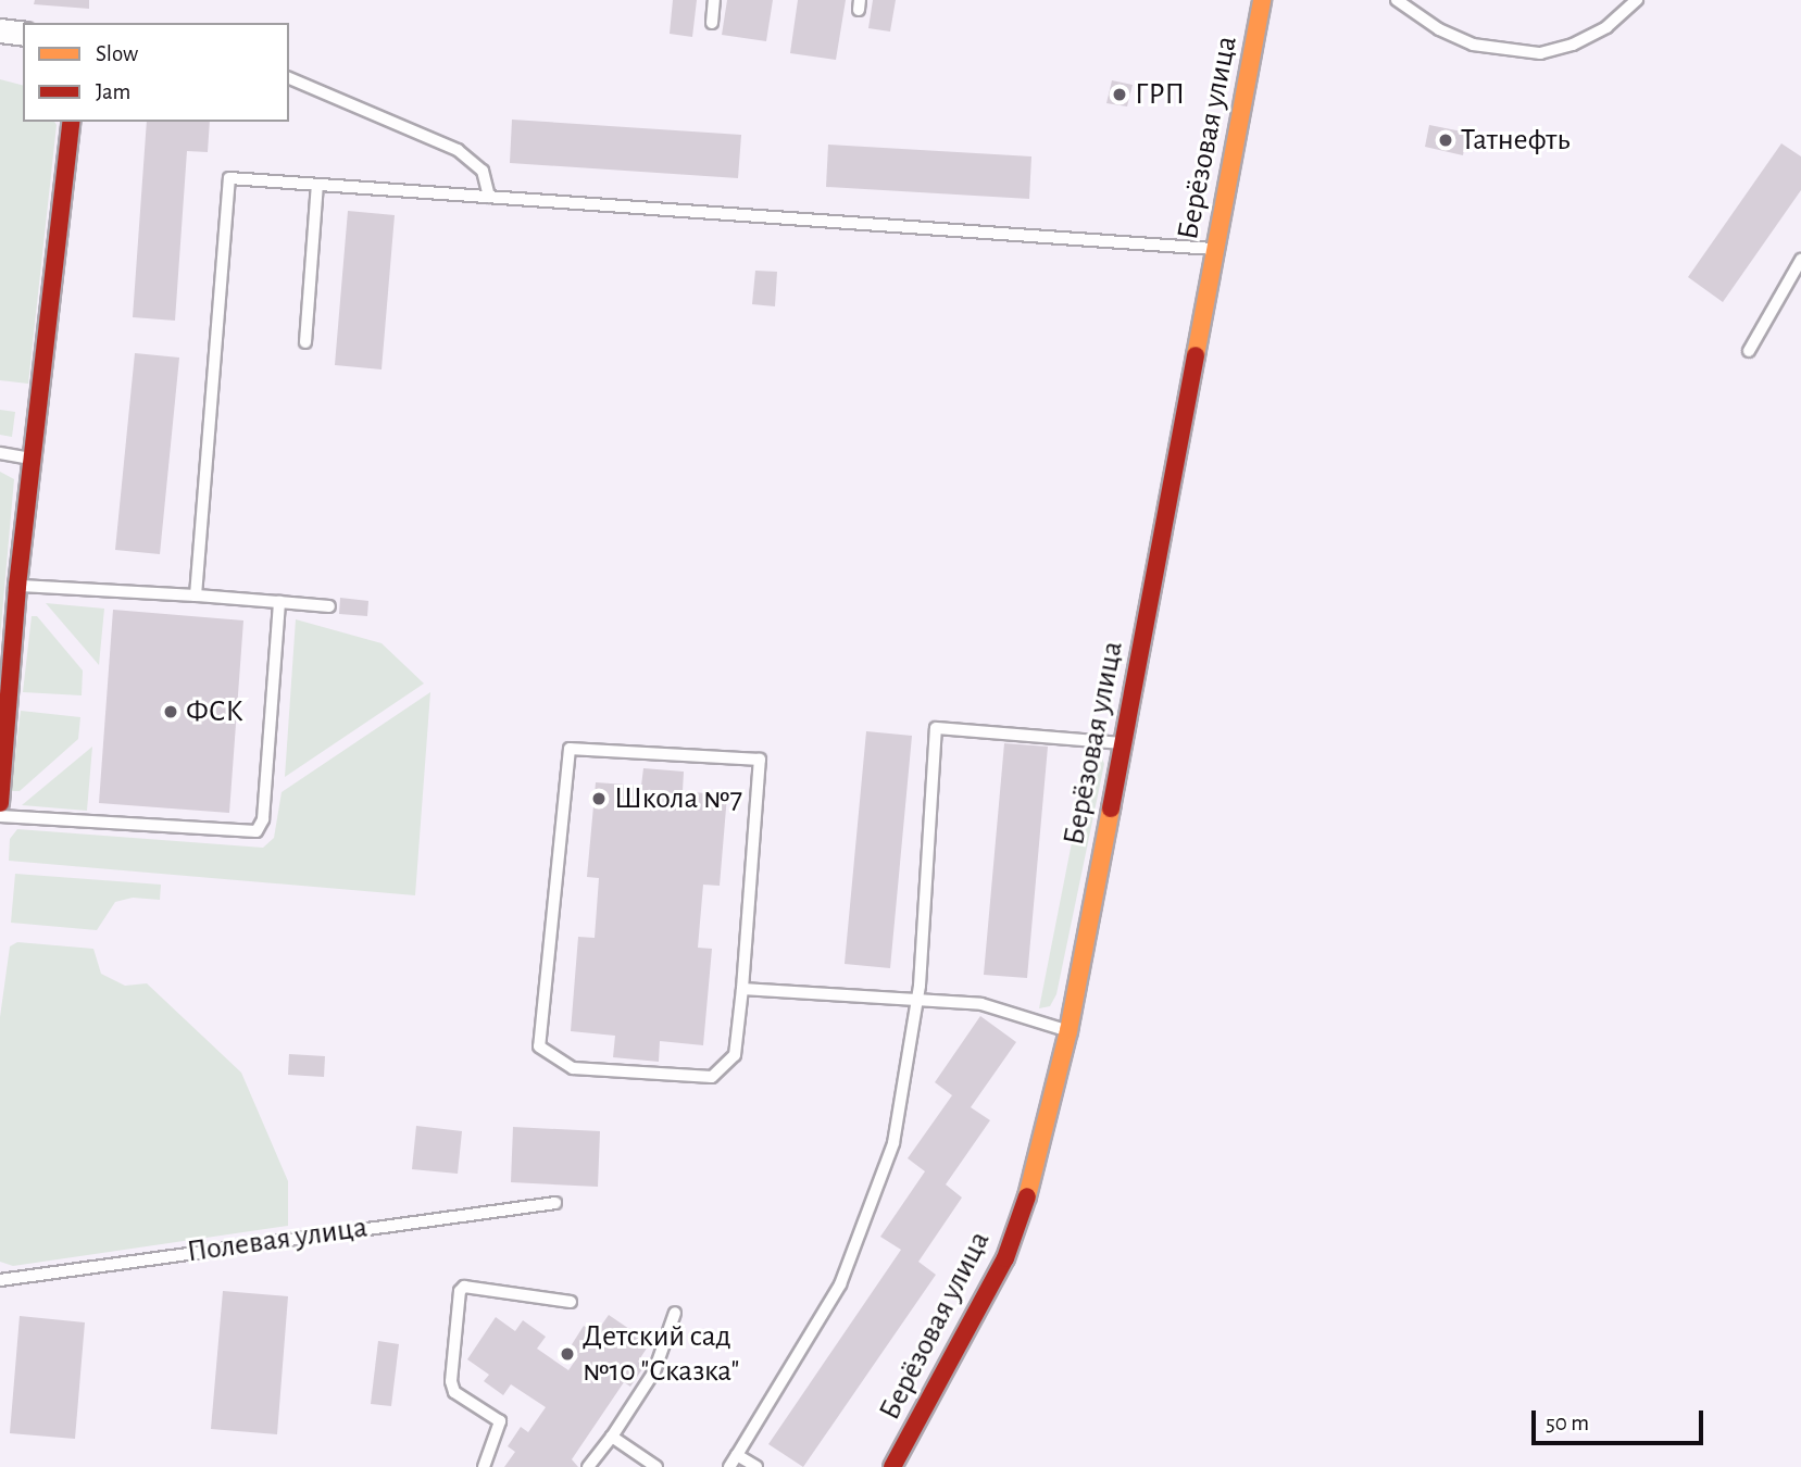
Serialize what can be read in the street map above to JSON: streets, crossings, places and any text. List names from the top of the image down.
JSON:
{
  "streets": {
    "street": ["Берёзовая улица"],
    "lane": ["Полевая улица"]
  },
  "places": [
    "ГРП",
    "Татнефть",
    "ФСК",
    "Школа №7",
    "Детский сад №10 \"Сказка\""
  ],
  "legend": ["Slow", "Jam"],
  "scale_bar": "50 m"
}
